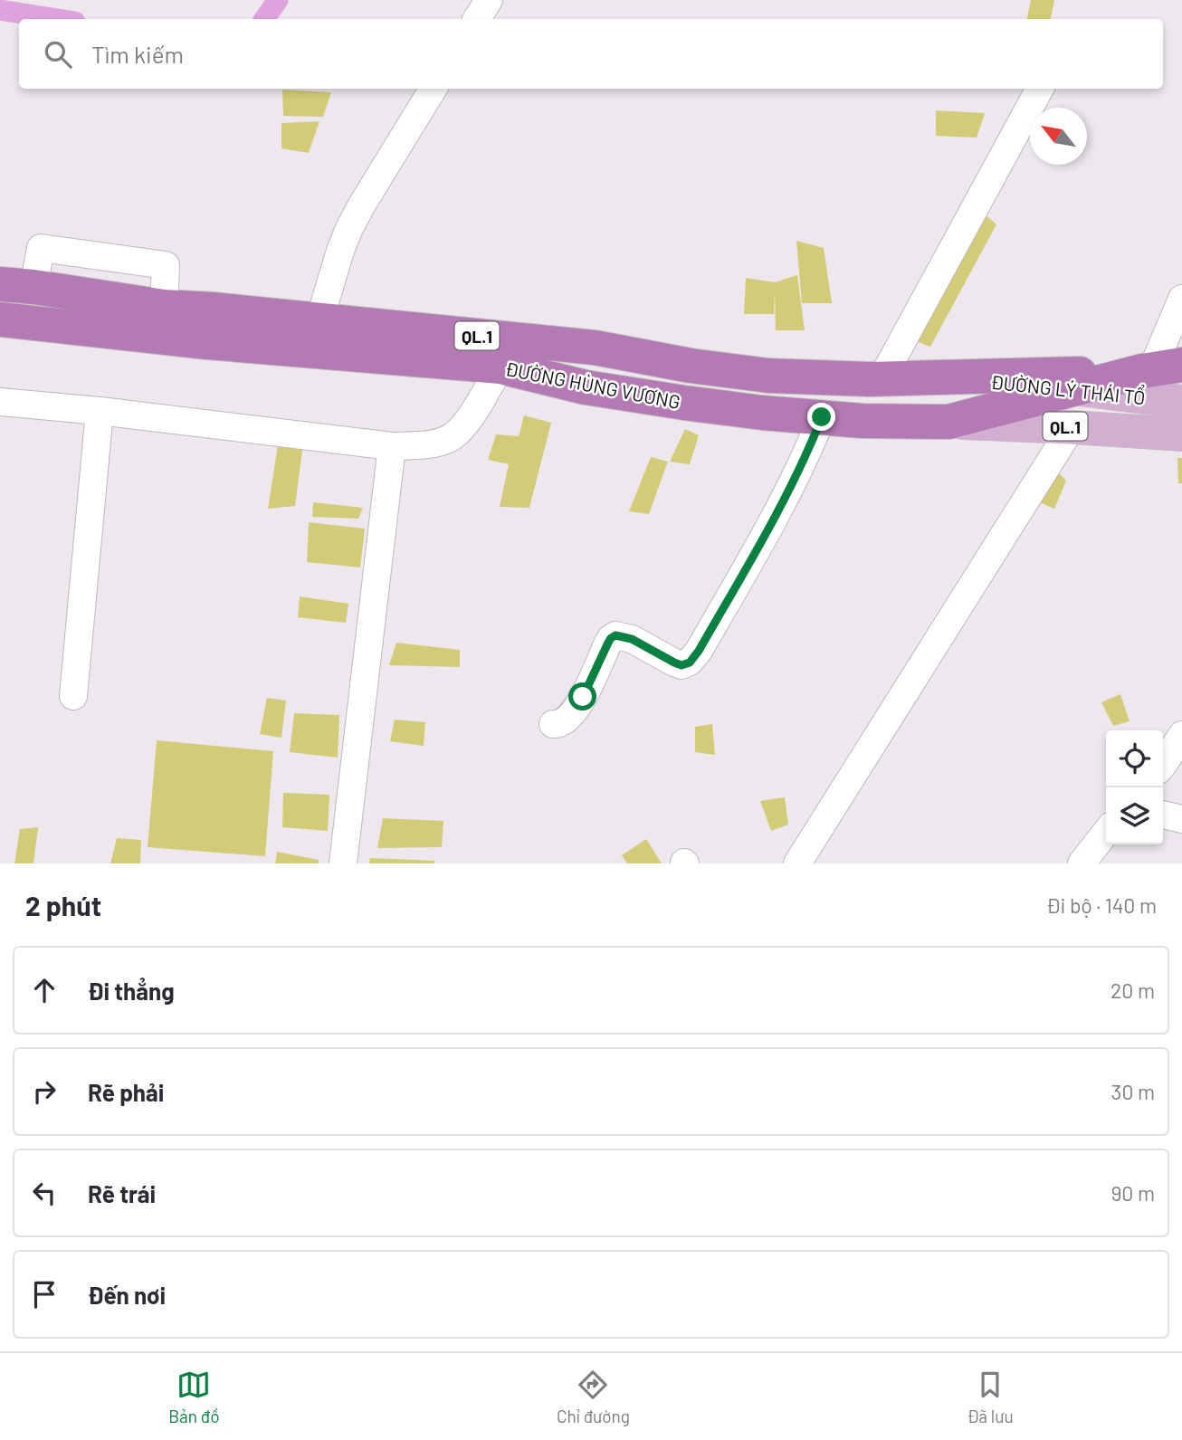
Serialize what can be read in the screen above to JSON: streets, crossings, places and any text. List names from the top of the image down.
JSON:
{
  "streets": {
    "highway": ["QL.1", "ĐƯỜNG HÙNG VƯƠNG"],
    "main road": ["ĐƯỜNG LÝ THÁI TỔ"]
  },
  "crossings": [
    ["ĐƯỜNG HÙNG VƯƠNG", "ĐƯỜNG LÝ THÁI TỔ"]
  ],
  "north": "top left",
  "page": {
    "search": "Tìm kiếm",
    "heading": ["2 phút", "Đi bộ · 140 m"],
    "list": [
      ["Đi thẳng", "20 m"],
      ["Rẽ phải", "30 m"],
      ["Rẽ trái", "90 m"],
      "Đến nơi"
    ],
    "nav": ["Bản đồ", "Chỉ đường", "Đã lưu"]
  }
}
